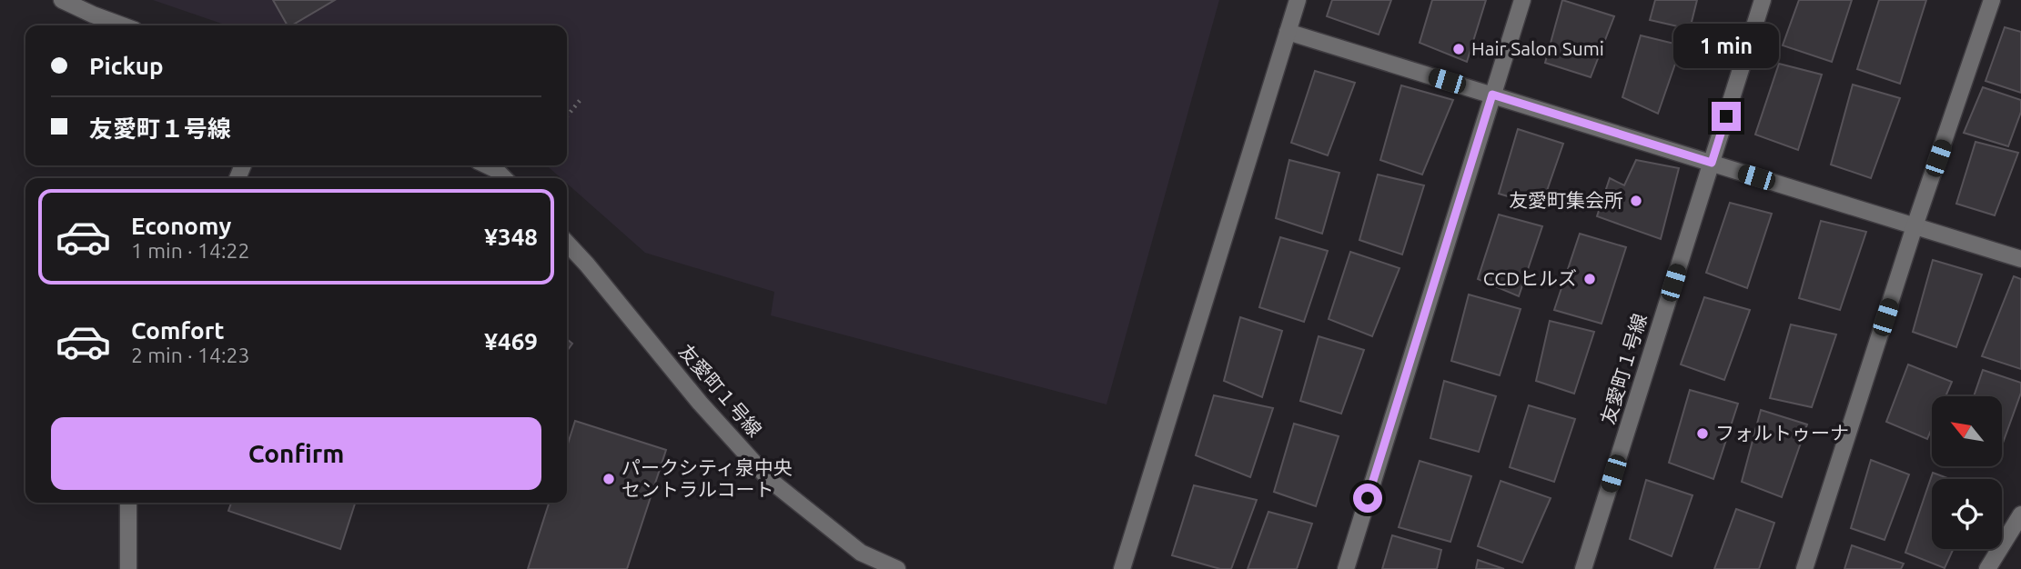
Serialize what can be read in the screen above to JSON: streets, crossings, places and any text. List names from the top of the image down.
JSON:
{
  "streets": {
    "street": ["友愛町１号線"]
  },
  "places": [
    "Hair Salon Sumi",
    "友愛町集会所",
    "CCDヒルズ",
    "フォルトゥーナ",
    "パークシティ泉中央 セントラルコート"
  ],
  "north": "top left",
  "page": {
    "bubble": "1 min",
    "banner": ["Pickup", "友愛町１号線"],
    "list": [
      {
        "name": "Economy",
        "note": "1 min · 14:22",
        "value": "¥348"
      },
      {
        "name": "Comfort",
        "note": "2 min · 14:23",
        "value": "¥469"
      }
    ],
    "buttons": "Confirm"
  }
}
